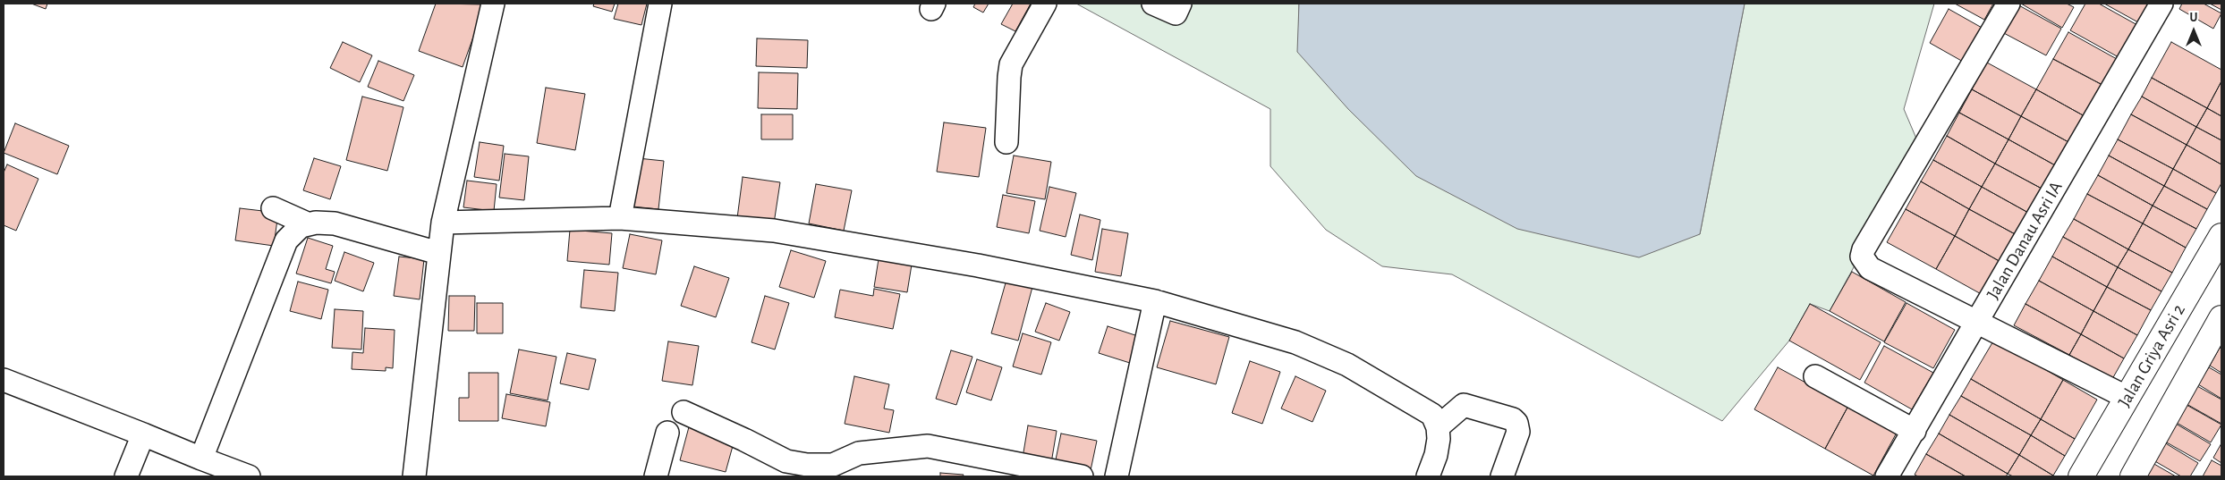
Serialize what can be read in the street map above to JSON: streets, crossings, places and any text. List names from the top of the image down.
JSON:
{
  "streets": {
    "street": ["Jalan Danau Asri IA", "Jalan Griya Asri 2"]
  },
  "north": "top"
}
